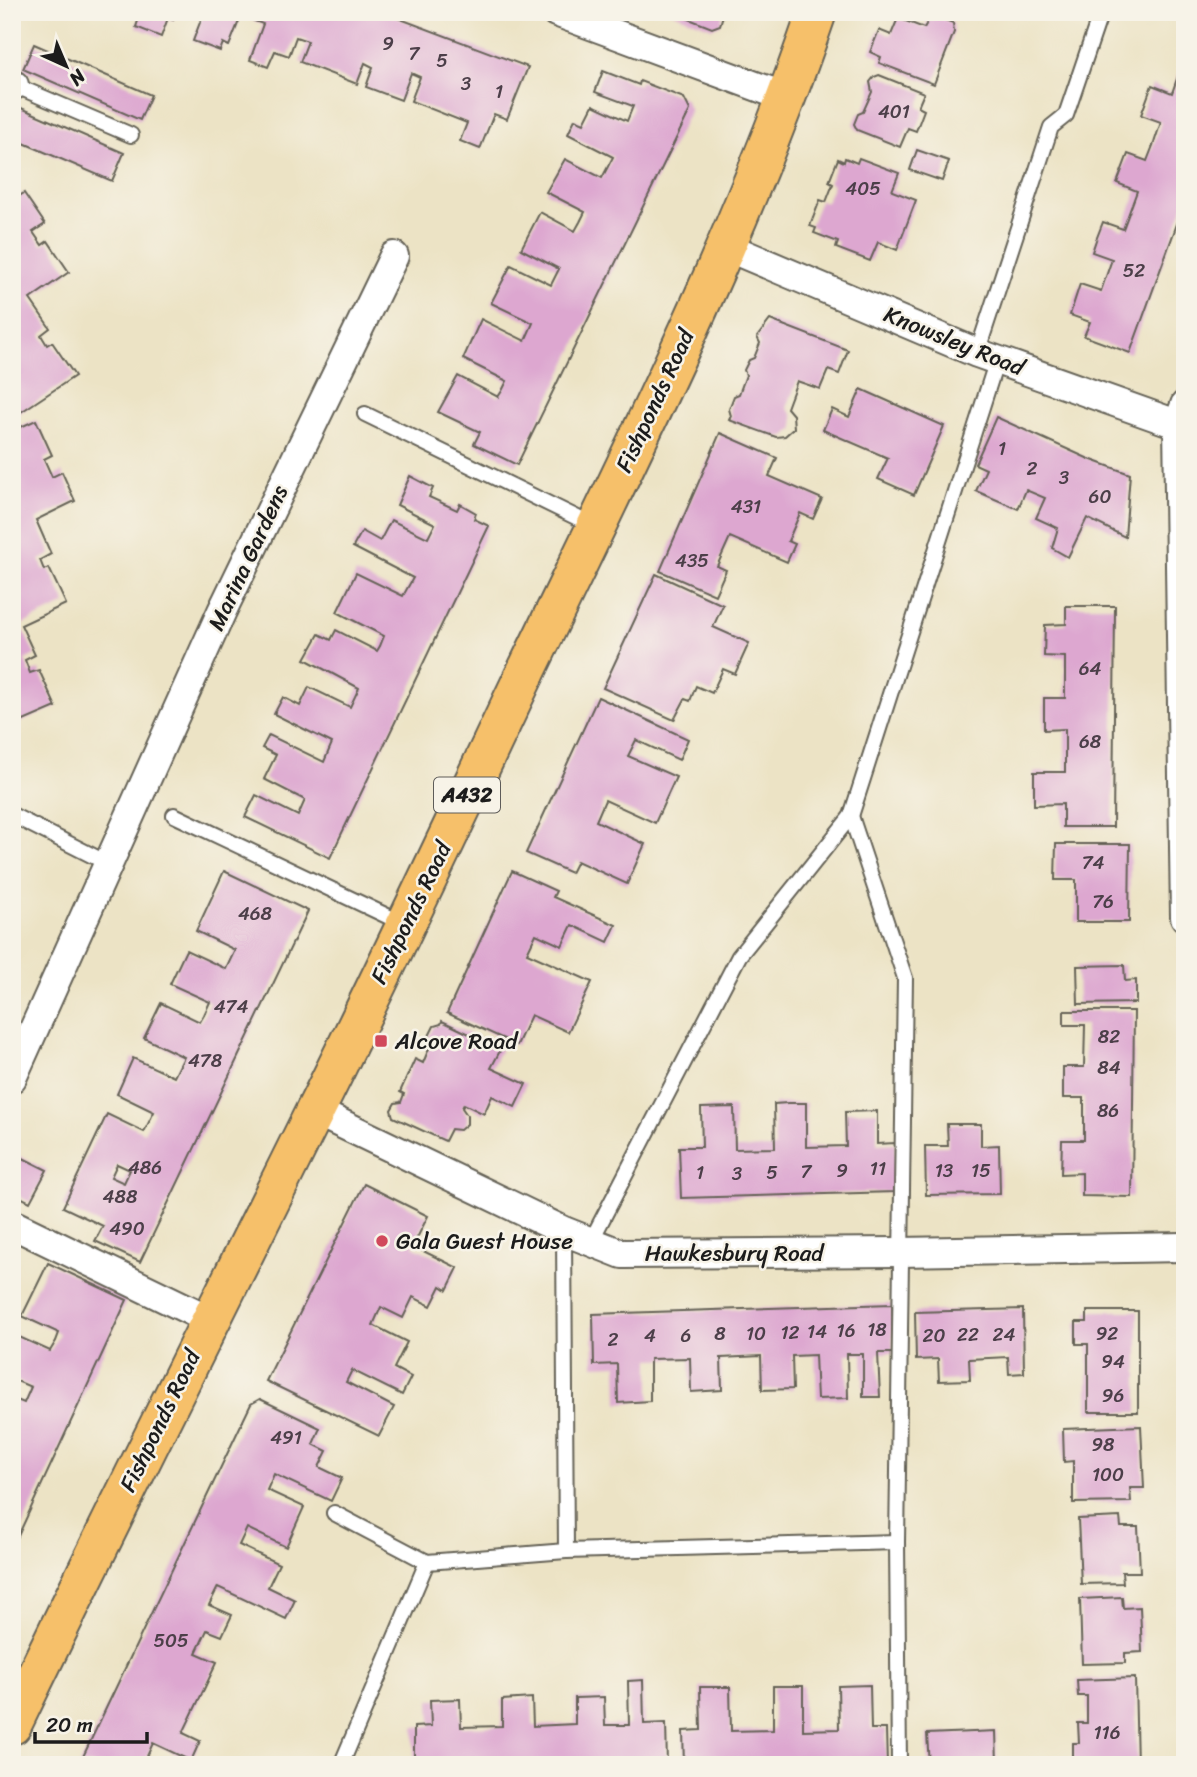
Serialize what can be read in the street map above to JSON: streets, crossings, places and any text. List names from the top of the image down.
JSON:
{
  "streets": {
    "main road": ["Fishponds Road", "A432"],
    "street": ["Knowsley Road", "Marina Gardens", "Hawkesbury Road"]
  },
  "crossings": [
    ["Knowsley Road", "Fishponds Road"],
    ["Fishponds Road", "Hawkesbury Road"]
  ],
  "places": {
    "transit": ["Alcove Road"],
    "other": ["Gala Guest House"]
  },
  "house_numbers": [
    "9",
    "7",
    "5",
    "3",
    "1",
    "401",
    "405",
    "52",
    "1",
    "2",
    "3",
    "60",
    "431",
    "435",
    "64",
    "68",
    "74",
    "76",
    "468",
    "474",
    "82",
    "478",
    "84",
    "86",
    "486",
    "11",
    "9",
    "13",
    "15",
    "7",
    "1",
    "5",
    "3",
    "488",
    "490",
    "18",
    "16",
    "14",
    "12",
    "8",
    "10",
    "92",
    "22",
    "24",
    "4",
    "6",
    "20",
    "2",
    "94",
    "96",
    "491",
    "98",
    "100",
    "505",
    "116"
  ],
  "scale_bar": "20 m",
  "north": "bottom right"
}
